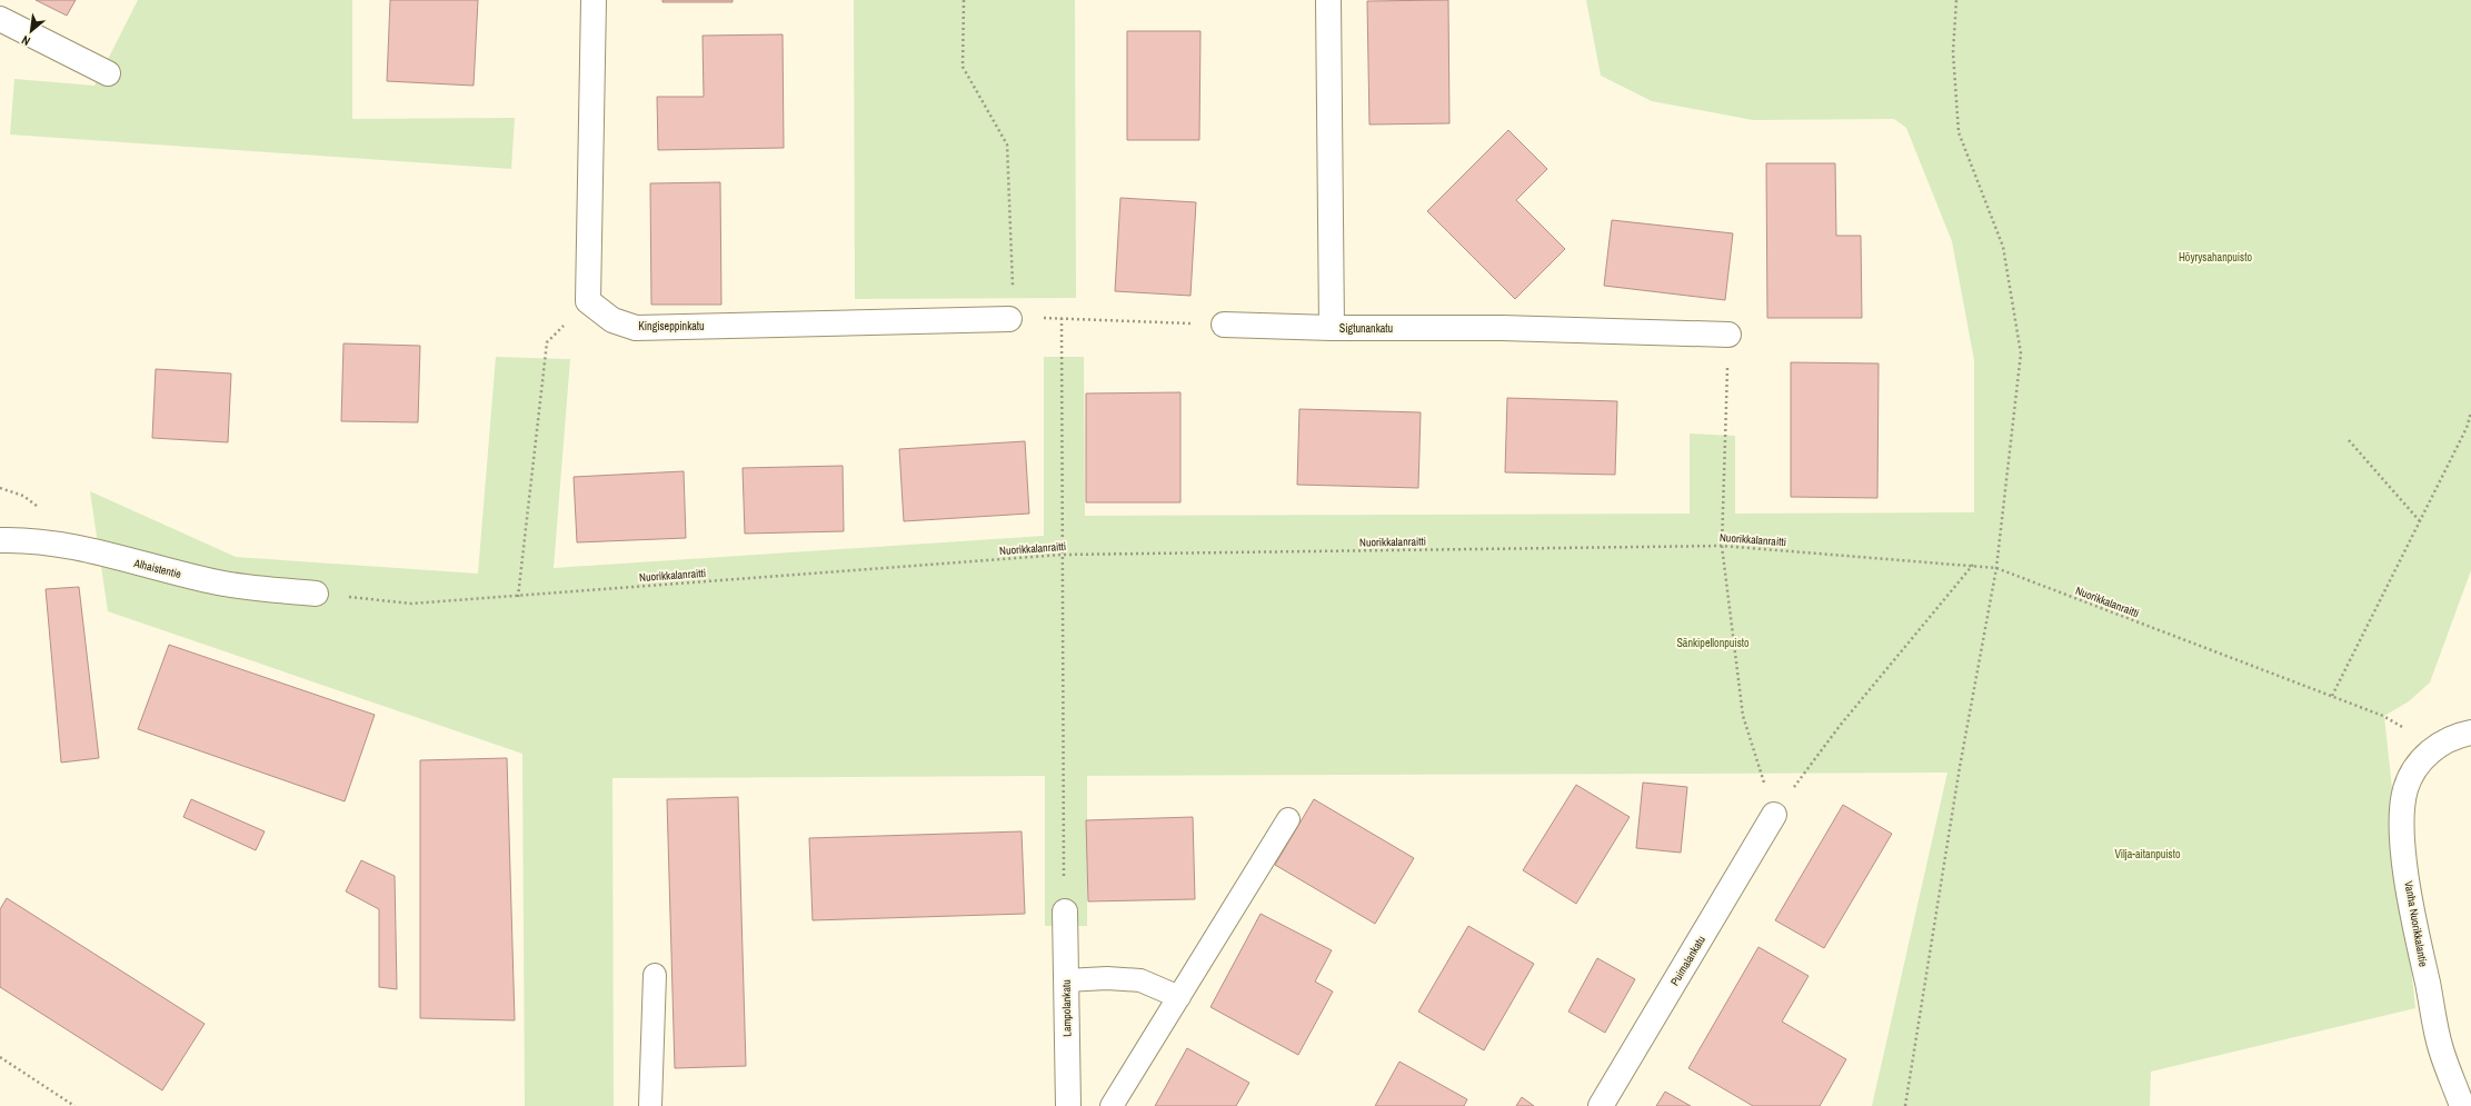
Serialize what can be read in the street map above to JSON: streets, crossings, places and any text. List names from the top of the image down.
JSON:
{
  "streets": {
    "street": [
      "Kingiseppinkatu",
      "Sigtunankatu",
      "Alhaistentie",
      "Vanha Nuorikkalantie",
      "Puimalankatu",
      "Lampolankatu"
    ],
    "path": ["Nuorikkalanraitti"]
  },
  "crossings": [
    ["Nuorikkalanraitti", "Alhaistentie"],
    ["Nuorikkalanraitti", "Vanha Nuorikkalantie"]
  ],
  "parks": ["Höyrysahanpuisto", "Sänkipellonpuisto", "Vilja-aitanpuisto"],
  "north": "bottom left"
}
